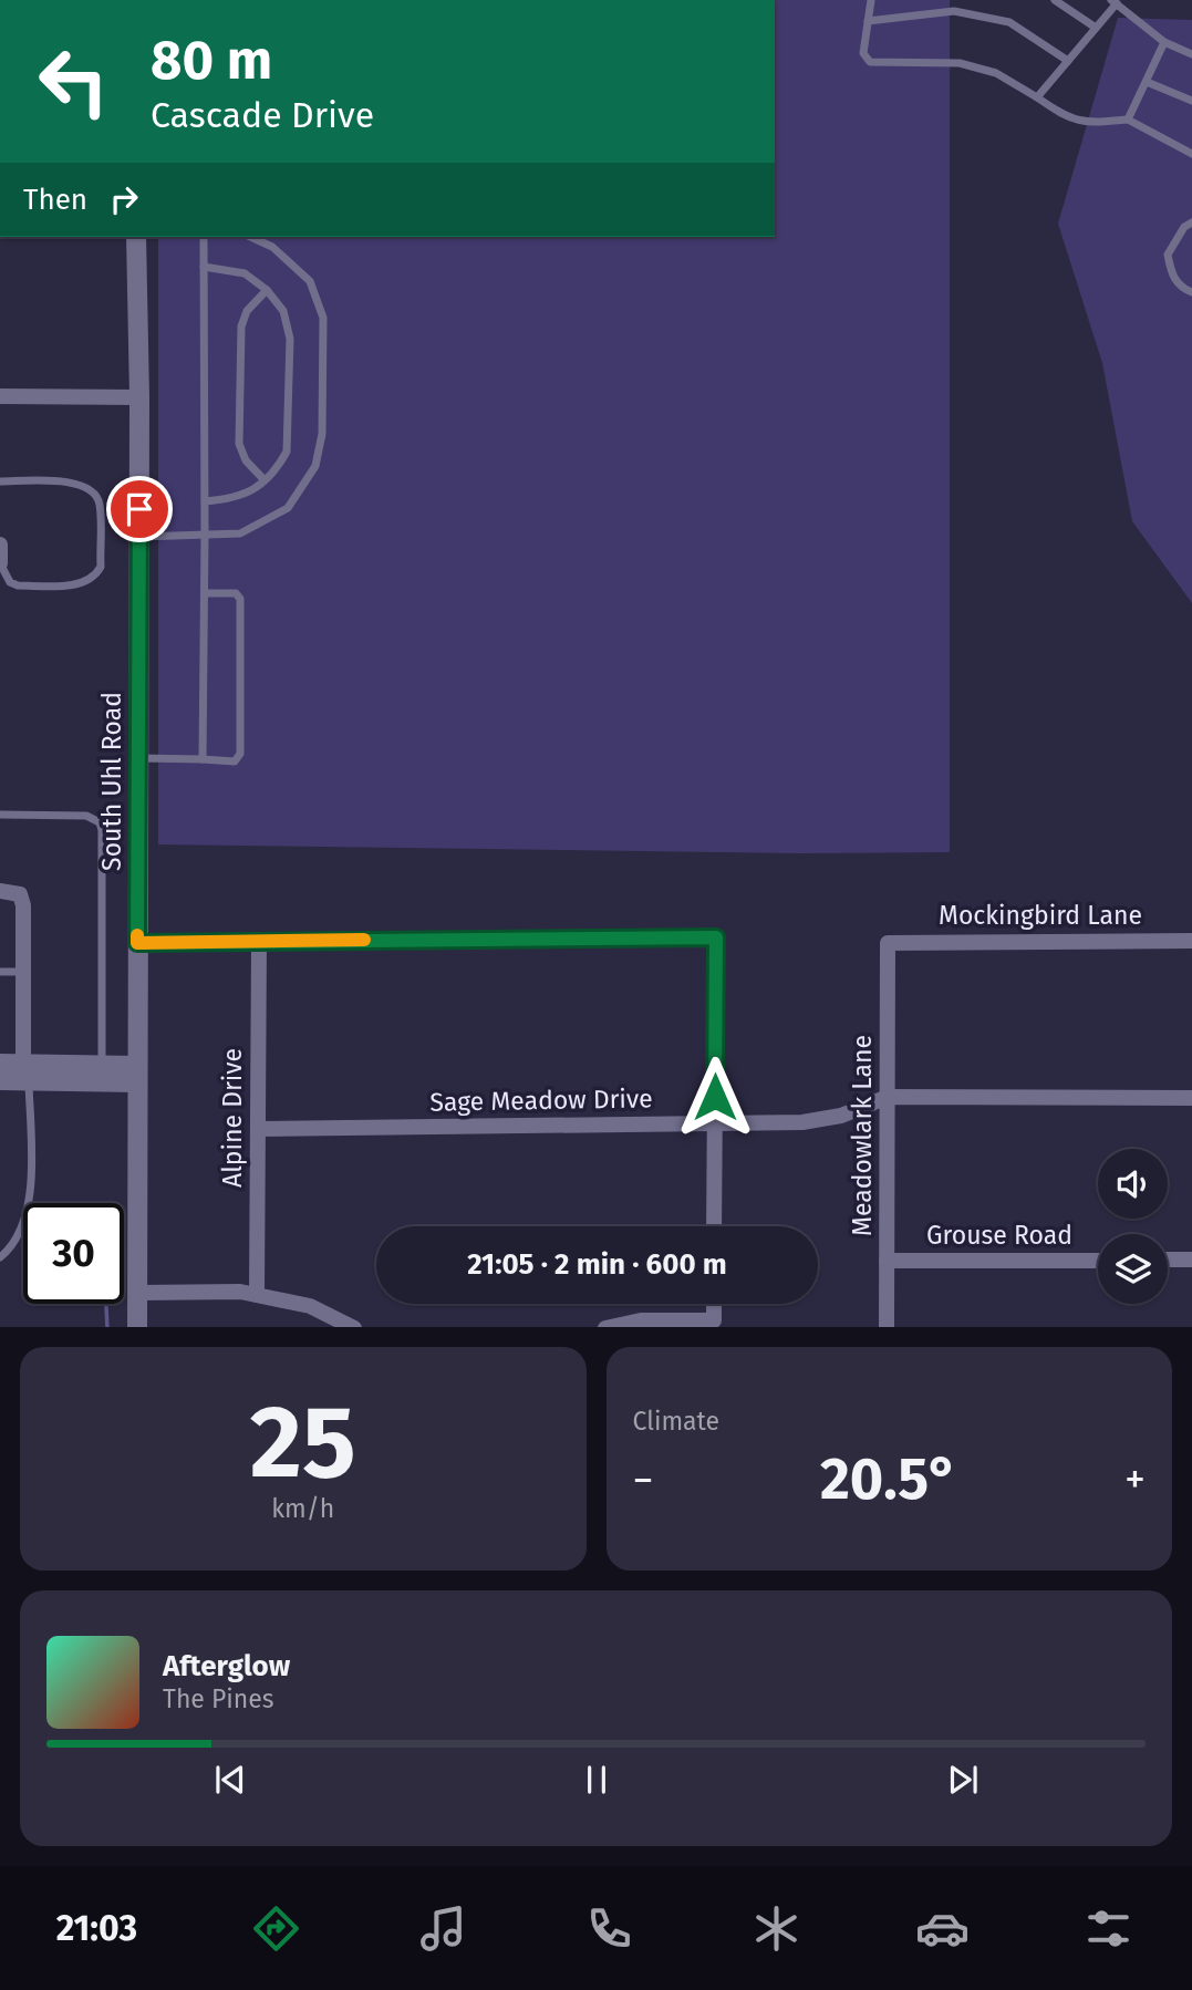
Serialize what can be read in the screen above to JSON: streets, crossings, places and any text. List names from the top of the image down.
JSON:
{
  "streets": {
    "main road": ["South Uhl Road"],
    "street": [
      "Mockingbird Lane",
      "Sage Meadow Drive",
      "Alpine Drive",
      "Meadowlark Lane",
      "Grouse Road"
    ]
  },
  "crossings": [
    ["Mockingbird Lane", "Meadowlark Lane"],
    ["Sage Meadow Drive", "Alpine Drive"],
    ["Sage Meadow Drive", "Meadowlark Lane"],
    ["Meadowlark Lane", "Grouse Road"]
  ],
  "page": {
    "turn": ["80 m", "Cascade Drive"],
    "then": "Then",
    "limit": "30",
    "trip": "21:05 · 2 min · 600 m",
    "tile": [
      ["25", "km/h"],
      "Climate"
    ],
    "heat": ["−", "20.5°", "+"],
    "song": ["Afterglow", "The Pines"],
    "tabs": "21:03"
  }
}
